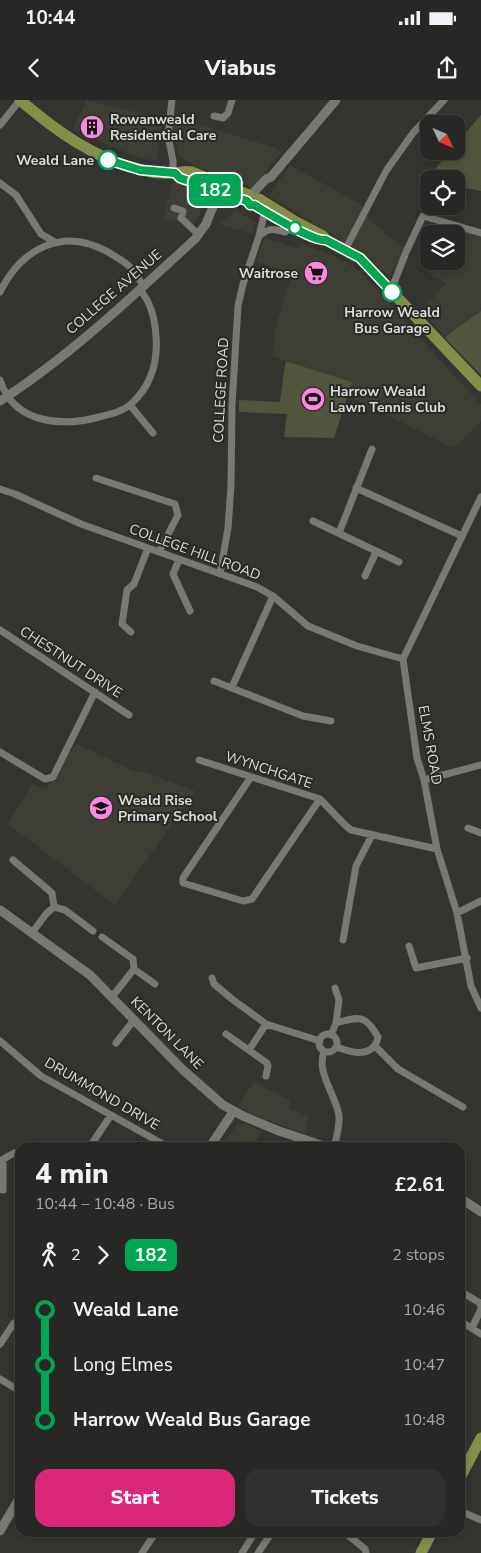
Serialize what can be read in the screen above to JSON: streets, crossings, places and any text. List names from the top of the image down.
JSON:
{
  "streets": {
    "street": [
      "COLLEGE AVENUE",
      "COLLEGE ROAD",
      "COLLEGE HILL ROAD",
      "CHESTNUT DRIVE",
      "ELMS ROAD",
      "WYNCHGATE",
      "KENTON LANE",
      "DRUMMOND DRIVE"
    ]
  },
  "crossings": [
    ["COLLEGE ROAD", "COLLEGE HILL ROAD"],
    ["COLLEGE HILL ROAD", "ELMS ROAD"],
    ["ELMS ROAD", "WYNCHGATE"]
  ],
  "places": {
    "building": ["Rowanweald Residential Care"],
    "other": ["Weald Lane", "Harrow Weald Bus Garage"],
    "supermarket": ["Waitrose"],
    "sports": ["Harrow Weald Lawn Tennis Club"],
    "school or university": ["Weald Rise Primary School"]
  },
  "lines": ["bus line 182"],
  "north": "bottom right",
  "page": {
    "status": "10:44",
    "header": "Viabus",
    "on_map": "182",
    "heading": ["4 min", "10:44 – 10:48 · Bus", "£2.61"],
    "legs": ["2", "182", "2 stops"],
    "list": [
      {
        "name": "Weald Lane",
        "value": "10:46"
      },
      {
        "name": "Long Elmes",
        "value": "10:47"
      },
      {
        "name": "Harrow Weald Bus Garage",
        "value": "10:48"
      }
    ],
    "buttons": ["Start", "Tickets"]
  }
}
